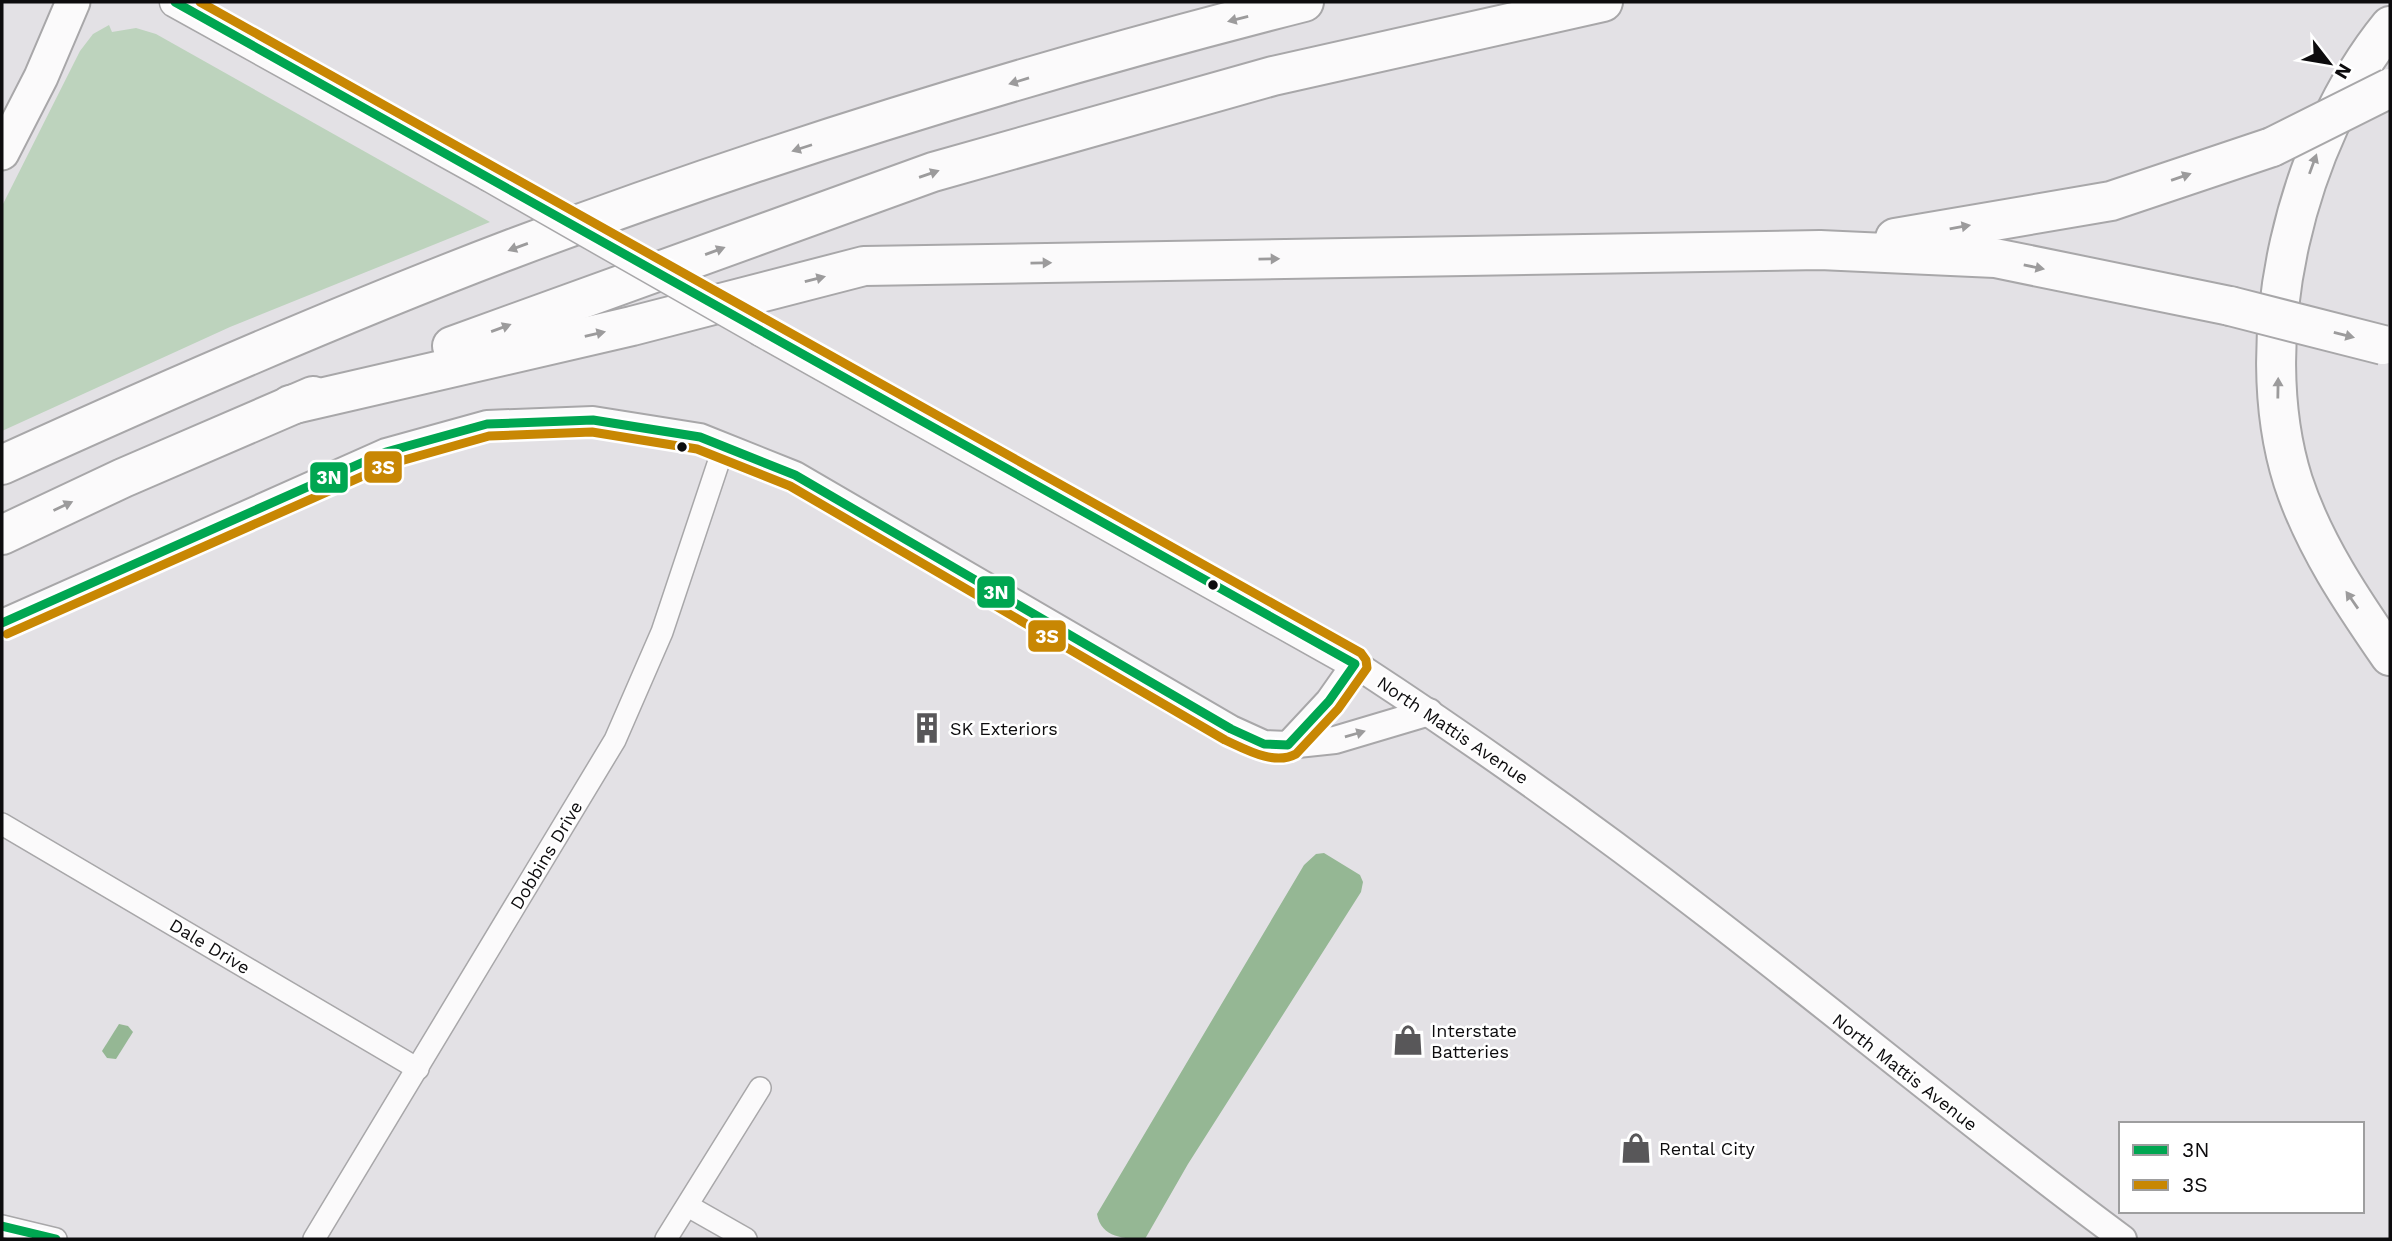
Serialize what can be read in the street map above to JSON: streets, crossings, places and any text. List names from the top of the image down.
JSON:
{
  "streets": {
    "main road": ["North Mattis Avenue"],
    "street": ["Dobbins Drive", "Dale Drive"]
  },
  "crossings": [
    ["Dobbins Drive", "Dale Drive"]
  ],
  "places": {
    "building": ["SK Exteriors"],
    "shop": ["Interstate Batteries", "Rental City"]
  },
  "lines": ["transit line 3N", "transit line 3S"],
  "legend": ["3N", "3S"],
  "north": "bottom right"
}
